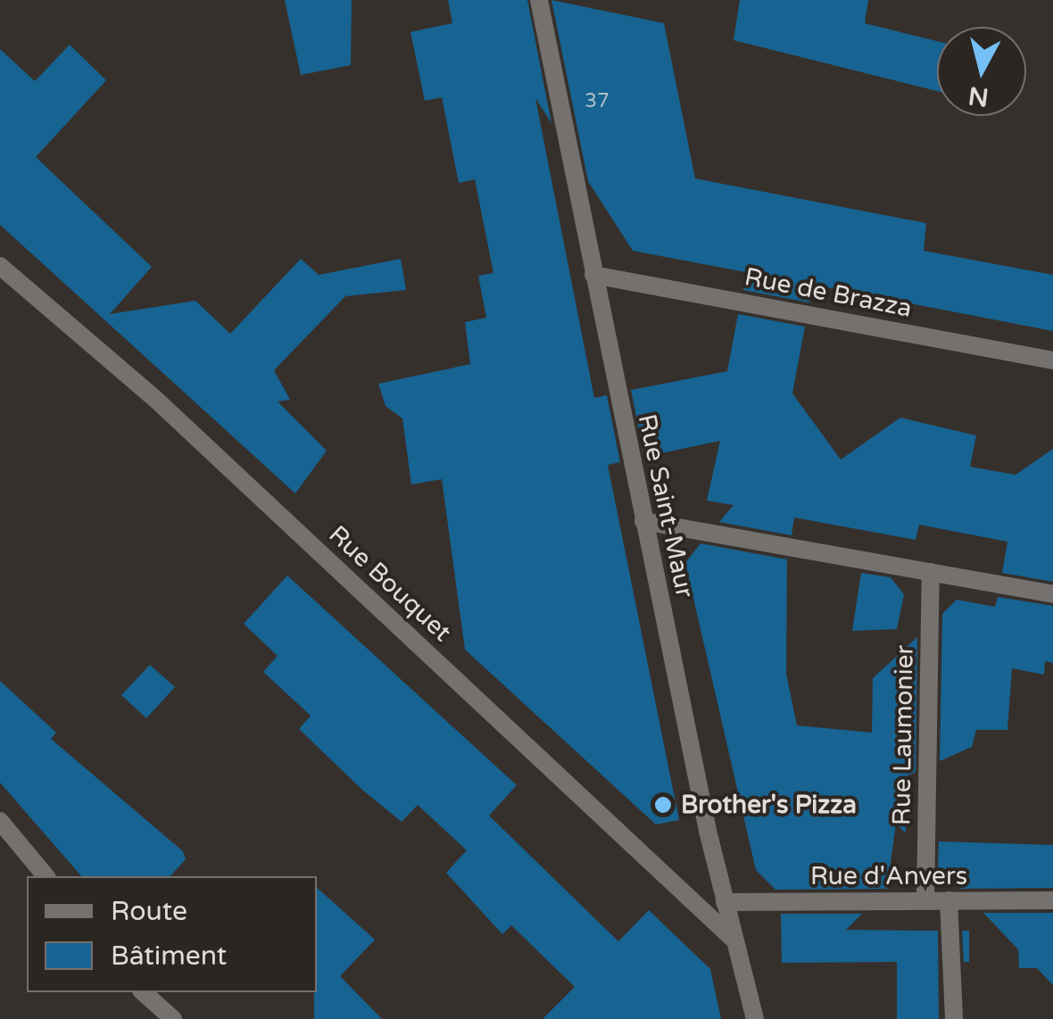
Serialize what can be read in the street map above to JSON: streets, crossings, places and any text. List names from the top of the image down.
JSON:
{
  "streets": {
    "street": [
      "Rue de Brazza",
      "Rue Saint-Maur",
      "Rue Bouquet",
      "Rue Laumonier",
      "Rue d'Anvers"
    ]
  },
  "crossings": [
    ["Rue de Brazza", "Rue Saint-Maur"],
    ["Rue Saint-Maur", "Rue Bouquet"],
    ["Rue Saint-Maur", "Rue d'Anvers"],
    ["Rue Laumonier", "Rue d'Anvers"]
  ],
  "places": ["Brother's Pizza"],
  "house_numbers": ["37"],
  "legend": ["Route", "Bâtiment"],
  "north": "bottom"
}
